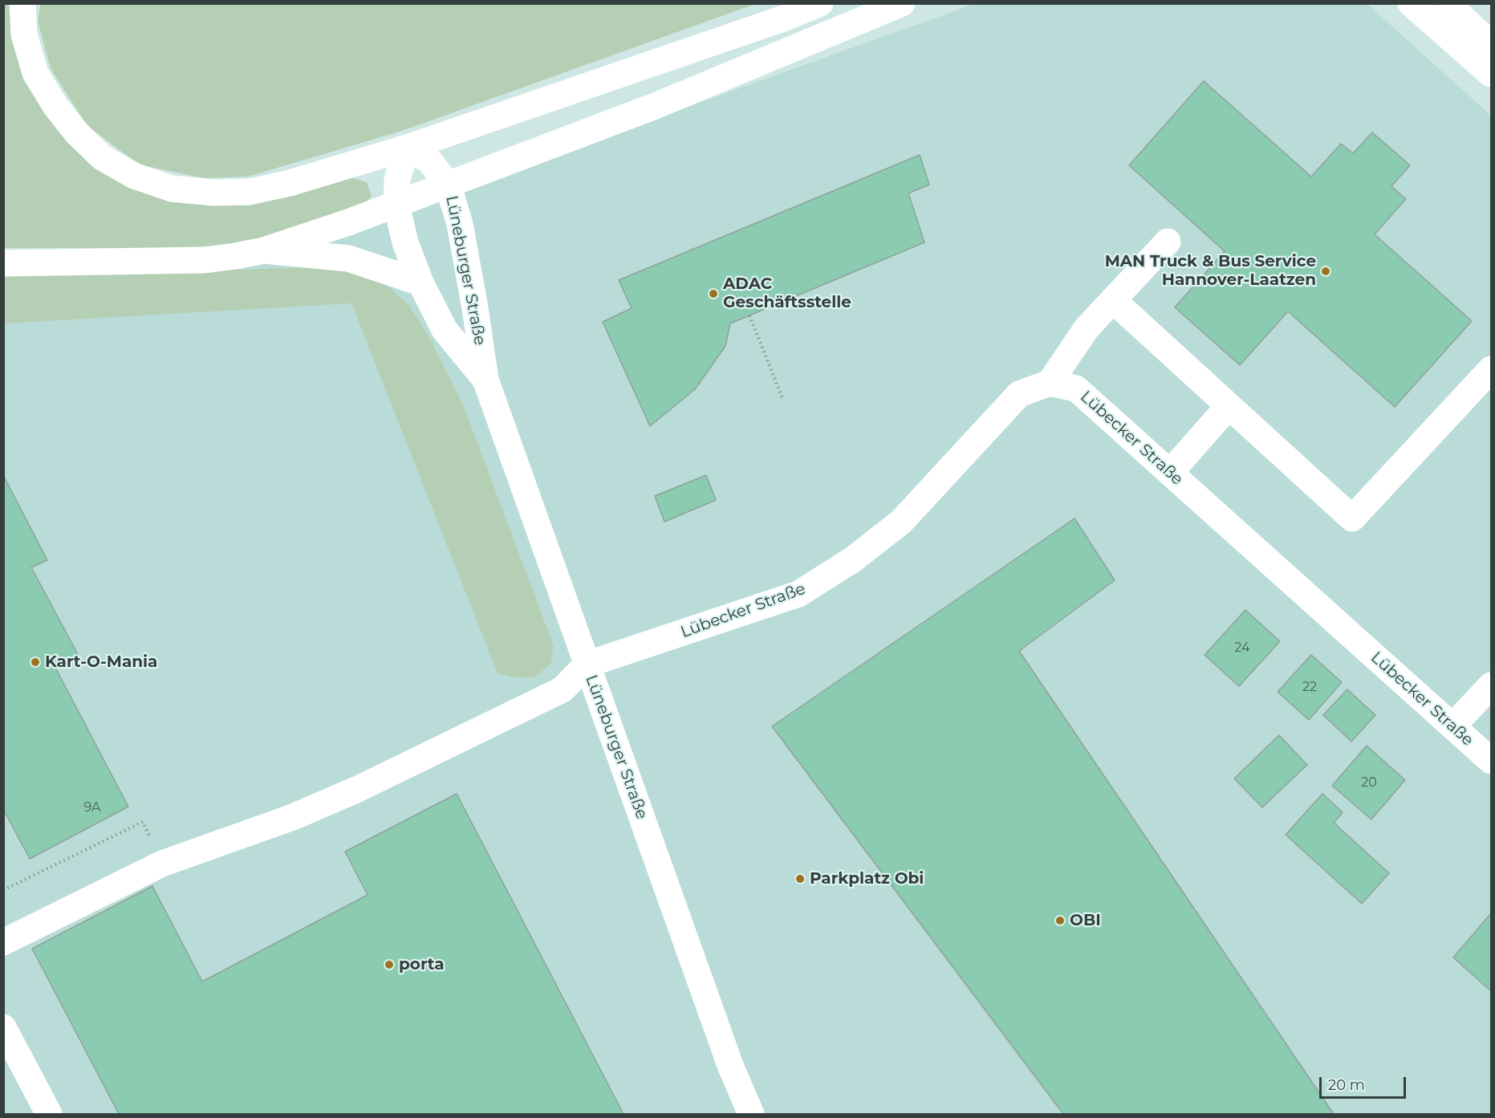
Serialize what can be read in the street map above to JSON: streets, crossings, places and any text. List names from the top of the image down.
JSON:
{
  "streets": {
    "main road": ["Lüneburger Straße", "Lübecker Straße"]
  },
  "crossings": [
    ["Lüneburger Straße", "Lübecker Straße"]
  ],
  "places": [
    "MAN Truck & Bus Service Hannover-Laatzen",
    "ADAC Geschäftsstelle",
    "Kart-O-Mania",
    "Parkplatz Obi",
    "OBI",
    "porta"
  ],
  "house_numbers": [
    "24",
    "22",
    "20",
    "9A"
  ],
  "scale_bar": "20 m"
}
